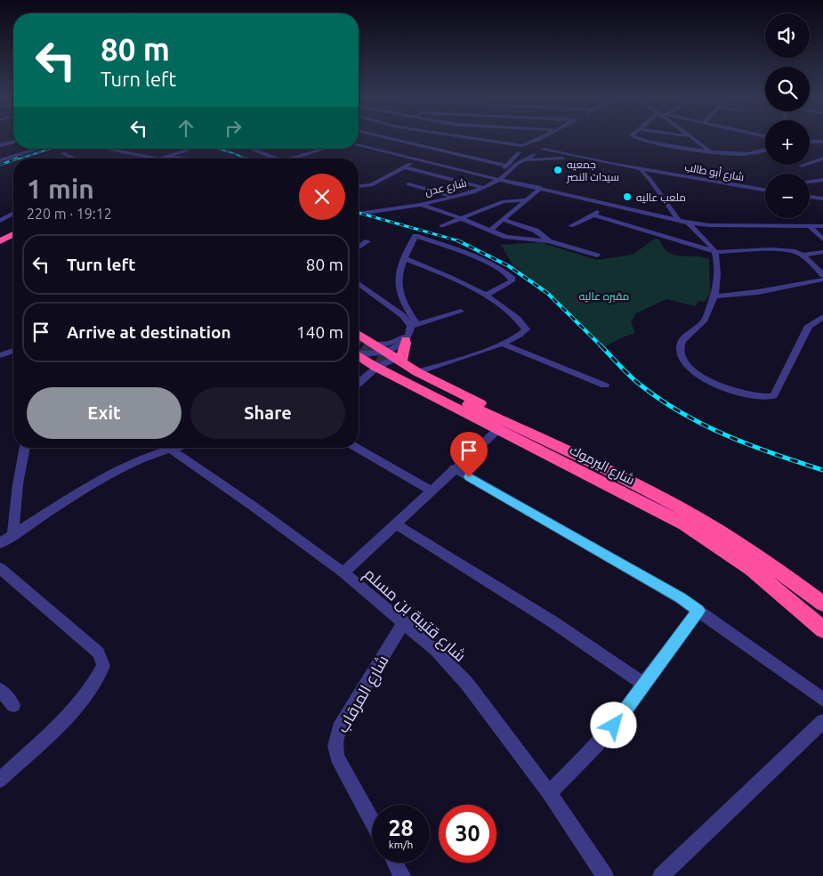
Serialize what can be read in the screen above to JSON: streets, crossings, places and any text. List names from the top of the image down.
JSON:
{
  "streets": {
    "highway": ["شارع اليرموك"],
    "street": [
      "شارع أبو طالب",
      "شارع عدن",
      "شارع قتيبة بن مسلم",
      "شارع المرقاب"
    ]
  },
  "crossings": [
    ["شارع أبو طالب", "شارع عدن"],
    ["شارع قتيبة بن مسلم", "شارع المرقاب"]
  ],
  "parks": ["مقبره عاليه"],
  "places": ["جمعيه سيدات النصر", "ملعب عاليه"],
  "page": {
    "map_buttons": ["+", "−"],
    "turn": ["80 m", "Turn left"],
    "heading": ["1 min", "220 m · 19:12"],
    "list": [
      {
        "name": "Turn left",
        "value": "80 m"
      },
      {
        "name": "Arrive at destination",
        "value": "140 m"
      }
    ],
    "buttons": ["Exit", "Share"],
    "speed": "28 km/h",
    "limit": "30"
  }
}
